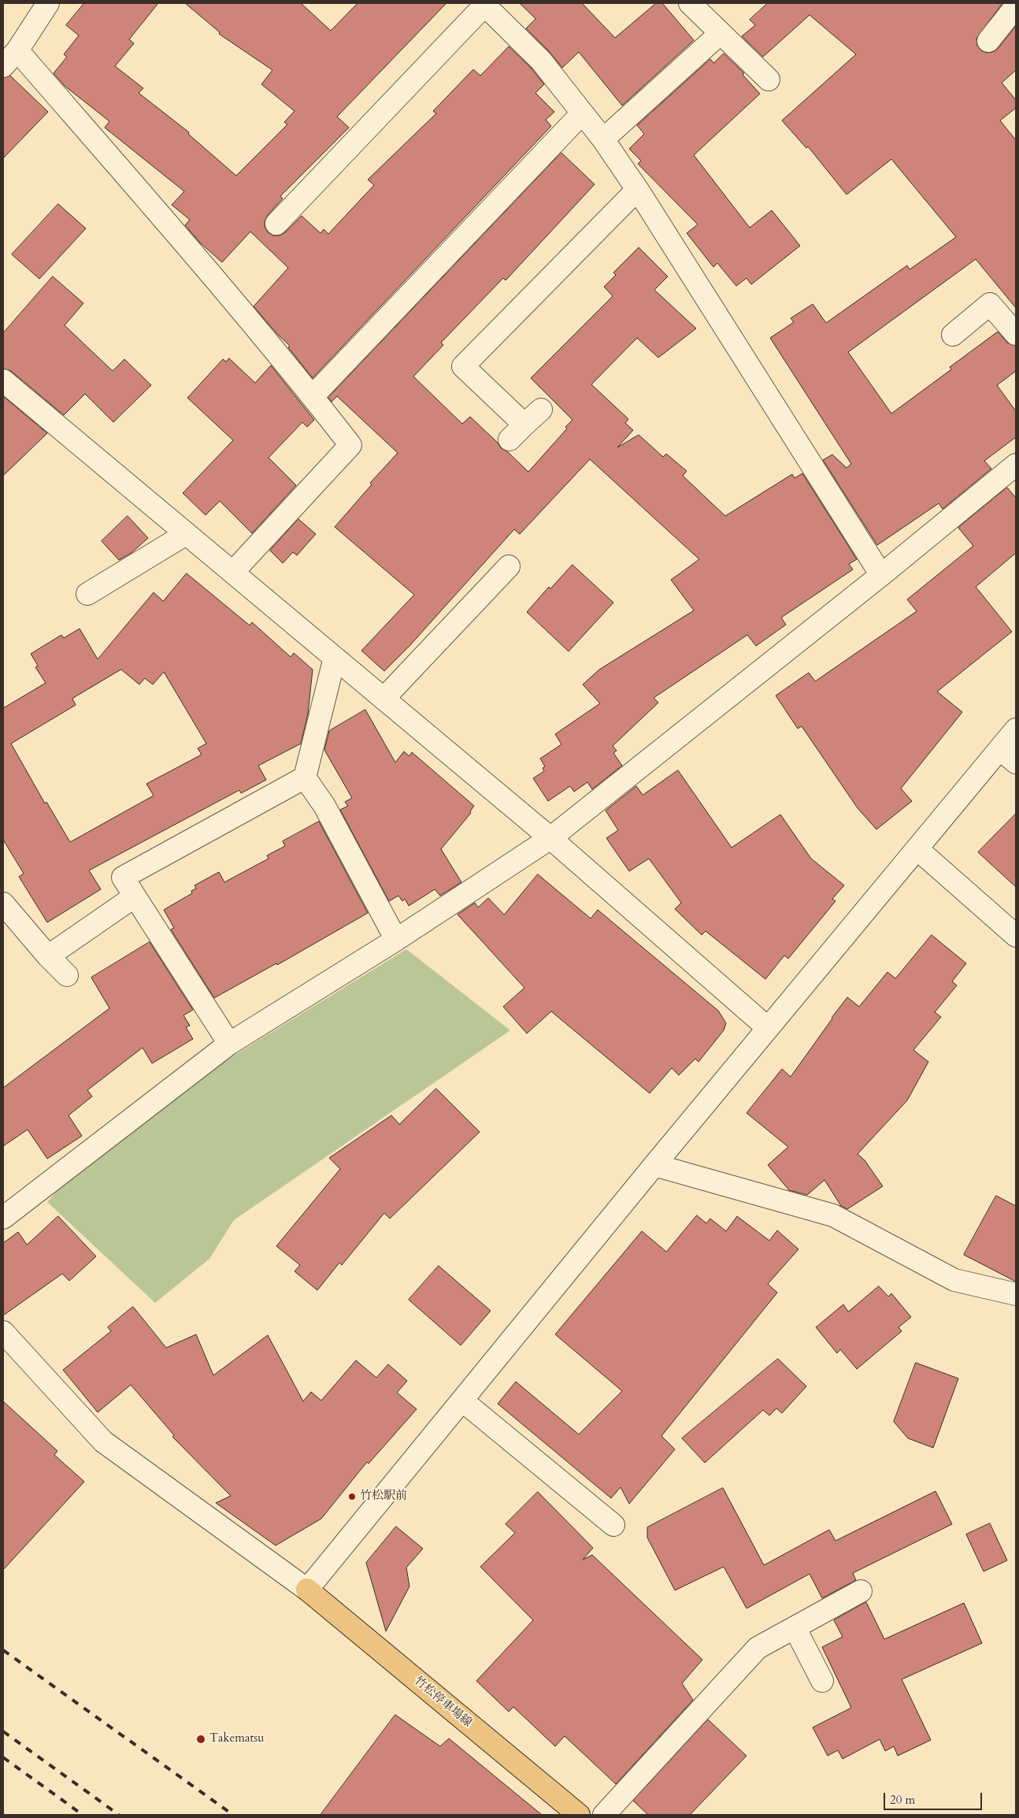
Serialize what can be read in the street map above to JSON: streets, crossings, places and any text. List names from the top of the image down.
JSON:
{
  "streets": {
    "main road": ["竹松停車場線"]
  },
  "places": ["竹松駅前", "Takematsu"],
  "scale_bar": "20 m"
}
